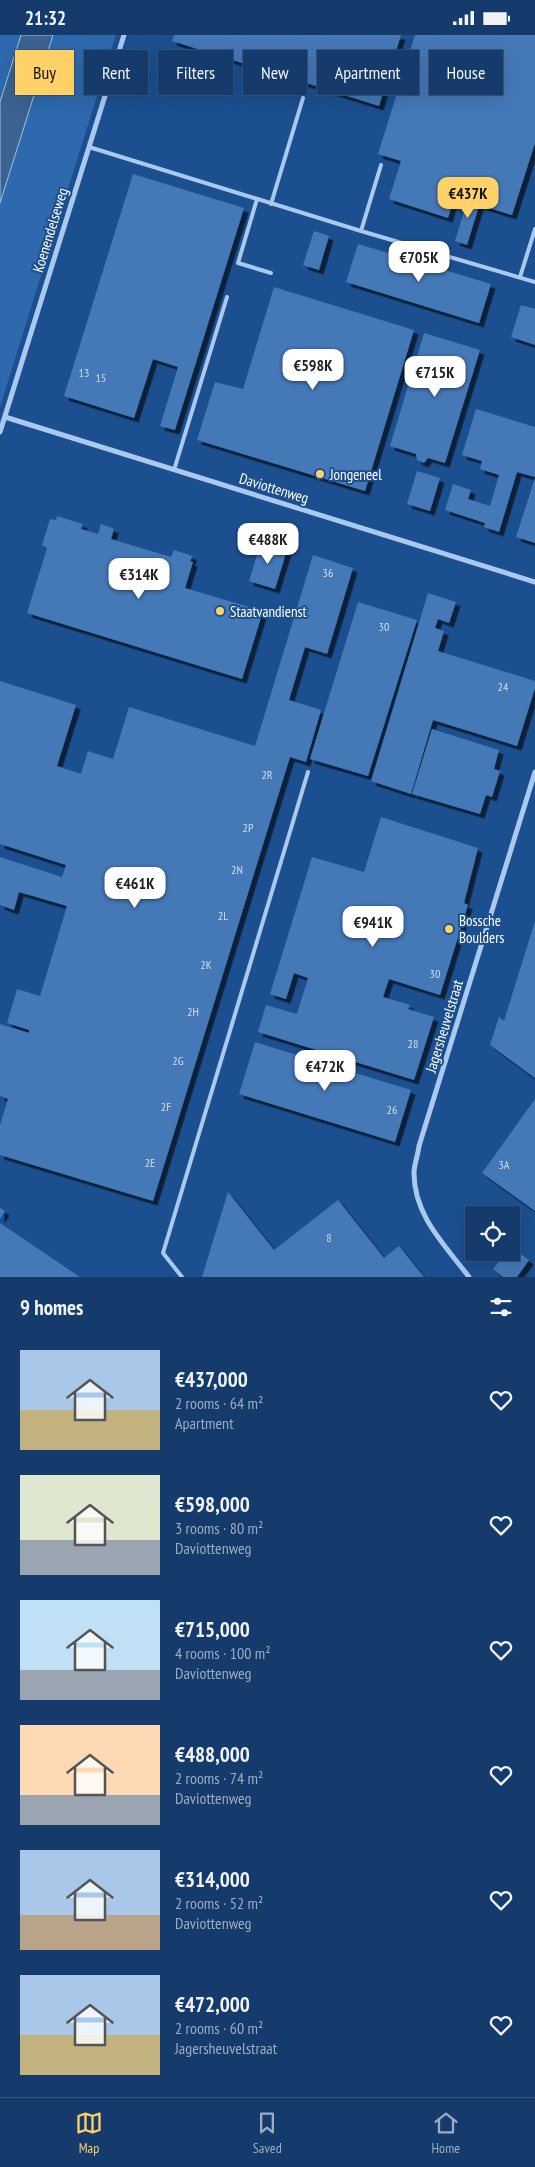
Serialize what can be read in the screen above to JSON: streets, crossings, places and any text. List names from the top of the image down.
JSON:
{
  "streets": {
    "street": ["Koenendelseweg", "Daviottenweg", "Jagersheuvelstraat"]
  },
  "crossings": [
    ["Koenendelseweg", "Daviottenweg"]
  ],
  "places": ["Jongeneel", "Staatvandienst", "Bossche Boulders"],
  "house_numbers": [
    "13",
    "15",
    "36",
    "30",
    "24",
    "2R",
    "2P",
    "2N",
    "2L",
    "2K",
    "30",
    "2H",
    "28",
    "2G",
    "2F",
    "26",
    "2E",
    "3A",
    "8"
  ],
  "page": {
    "status": "21:32",
    "chip": [
      "Buy",
      "Rent",
      "Filters",
      "New",
      "Apartment",
      "House"
    ],
    "price": [
      "€437K",
      "€705K",
      "€598K",
      "€715K",
      "€488K",
      "€314K",
      "€461K",
      "€941K",
      "€472K"
    ],
    "heading": "9 homes",
    "list": [
      {
        "name": "€437,000",
        "note": "2 rooms · 64 m² · Apartment"
      },
      {
        "name": "€598,000",
        "note": "3 rooms · 80 m² · Daviottenweg"
      },
      {
        "name": "€715,000",
        "note": "4 rooms · 100 m² · Daviottenweg"
      },
      {
        "name": "€488,000",
        "note": "2 rooms · 74 m² · Daviottenweg"
      },
      {
        "name": "€314,000",
        "note": "2 rooms · 52 m² · Daviottenweg"
      },
      {
        "name": "€472,000",
        "note": "2 rooms · 60 m² · Jagersheuvelstraat"
      }
    ],
    "tabs": ["Map", "Saved", "Home"]
  }
}
